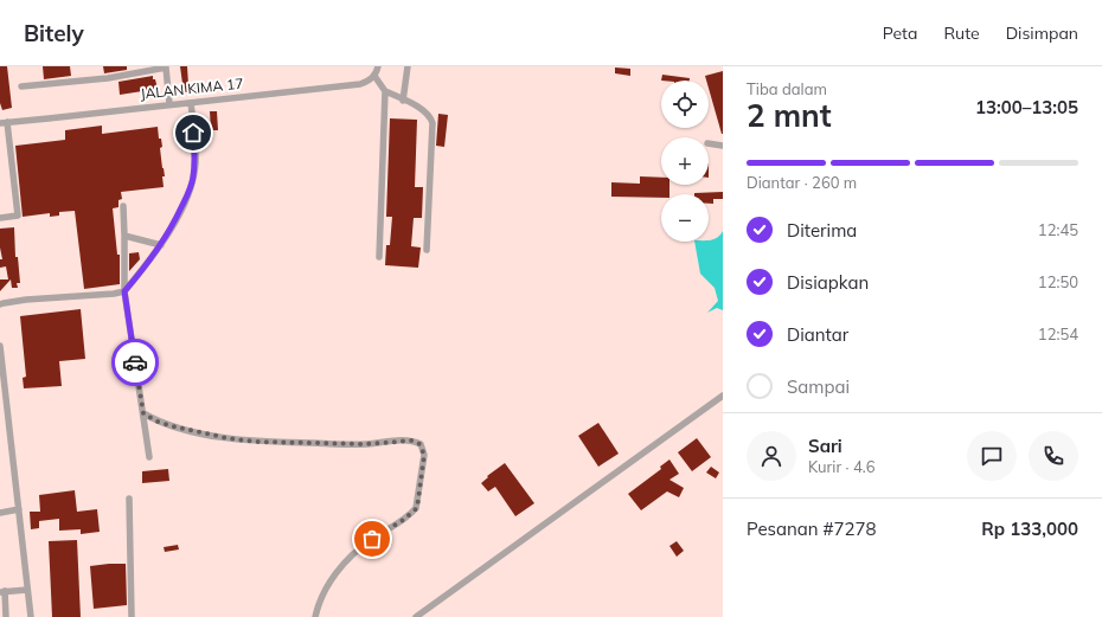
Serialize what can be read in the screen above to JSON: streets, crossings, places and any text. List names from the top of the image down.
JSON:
{
  "streets": {
    "street": ["JALAN KIMA 17"]
  },
  "page": {
    "header": "Bitely",
    "nav": ["Peta", "Rute", "Disimpan"],
    "heading": ["2 mnt", "Tiba dalam", "13:00–13:05"],
    "panel": [
      "Sari",
      "Kurir · 4.6",
      "Pesanan #7278",
      "Rp 133,000"
    ],
    "map_buttons": ["+", "−"],
    "bar": "Diantar · 260 m",
    "list": [
      ["Diterima", "12:45"],
      ["Disiapkan", "12:50"],
      ["Diantar", "12:54"],
      "Sampai"
    ]
  }
}
